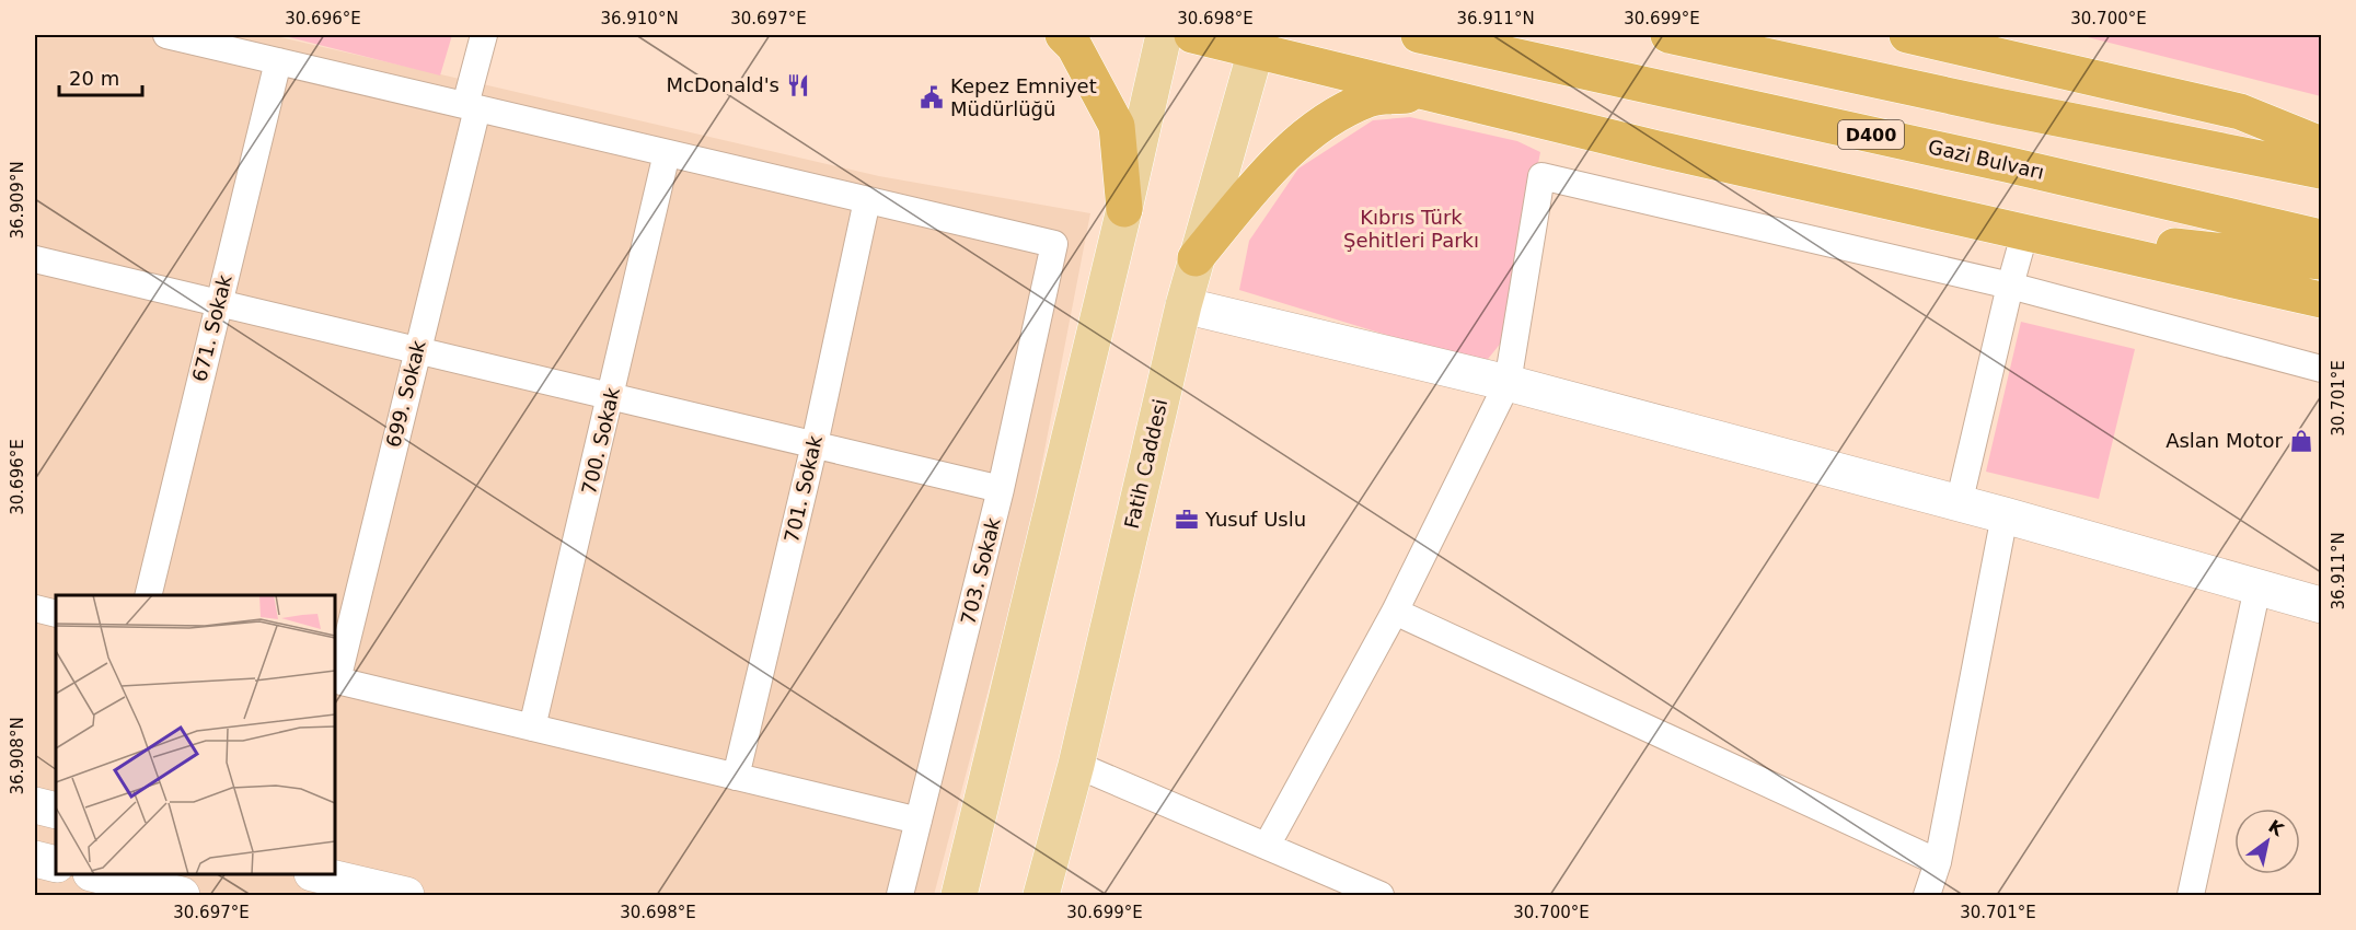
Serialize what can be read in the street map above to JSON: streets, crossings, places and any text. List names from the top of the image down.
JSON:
{
  "streets": {
    "highway": ["D400", "Gazi Bulvarı"],
    "main road": ["Fatih Caddesi"],
    "street": [
      "671. Sokak",
      "699. Sokak",
      "700. Sokak",
      "701. Sokak",
      "703. Sokak"
    ]
  },
  "crossings": [
    ["701. Sokak", "703. Sokak"]
  ],
  "parks": ["Kıbrıs Türk Şehitleri Parkı"],
  "places": {
    "restaurant": ["McDonald's"],
    "public building": ["Kepez Emniyet Müdürlüğü"],
    "shop": ["Aslan Motor"],
    "office": ["Yusuf Uslu"]
  },
  "scale_bar": "20 m",
  "north": "top right",
  "coordinates": [
    "30.696°E",
    "36.910°N",
    "30.697°E",
    "30.698°E",
    "36.911°N",
    "30.699°E",
    "30.700°E",
    "36.909°N",
    "30.701°E",
    "36.908°N"
  ]
}
